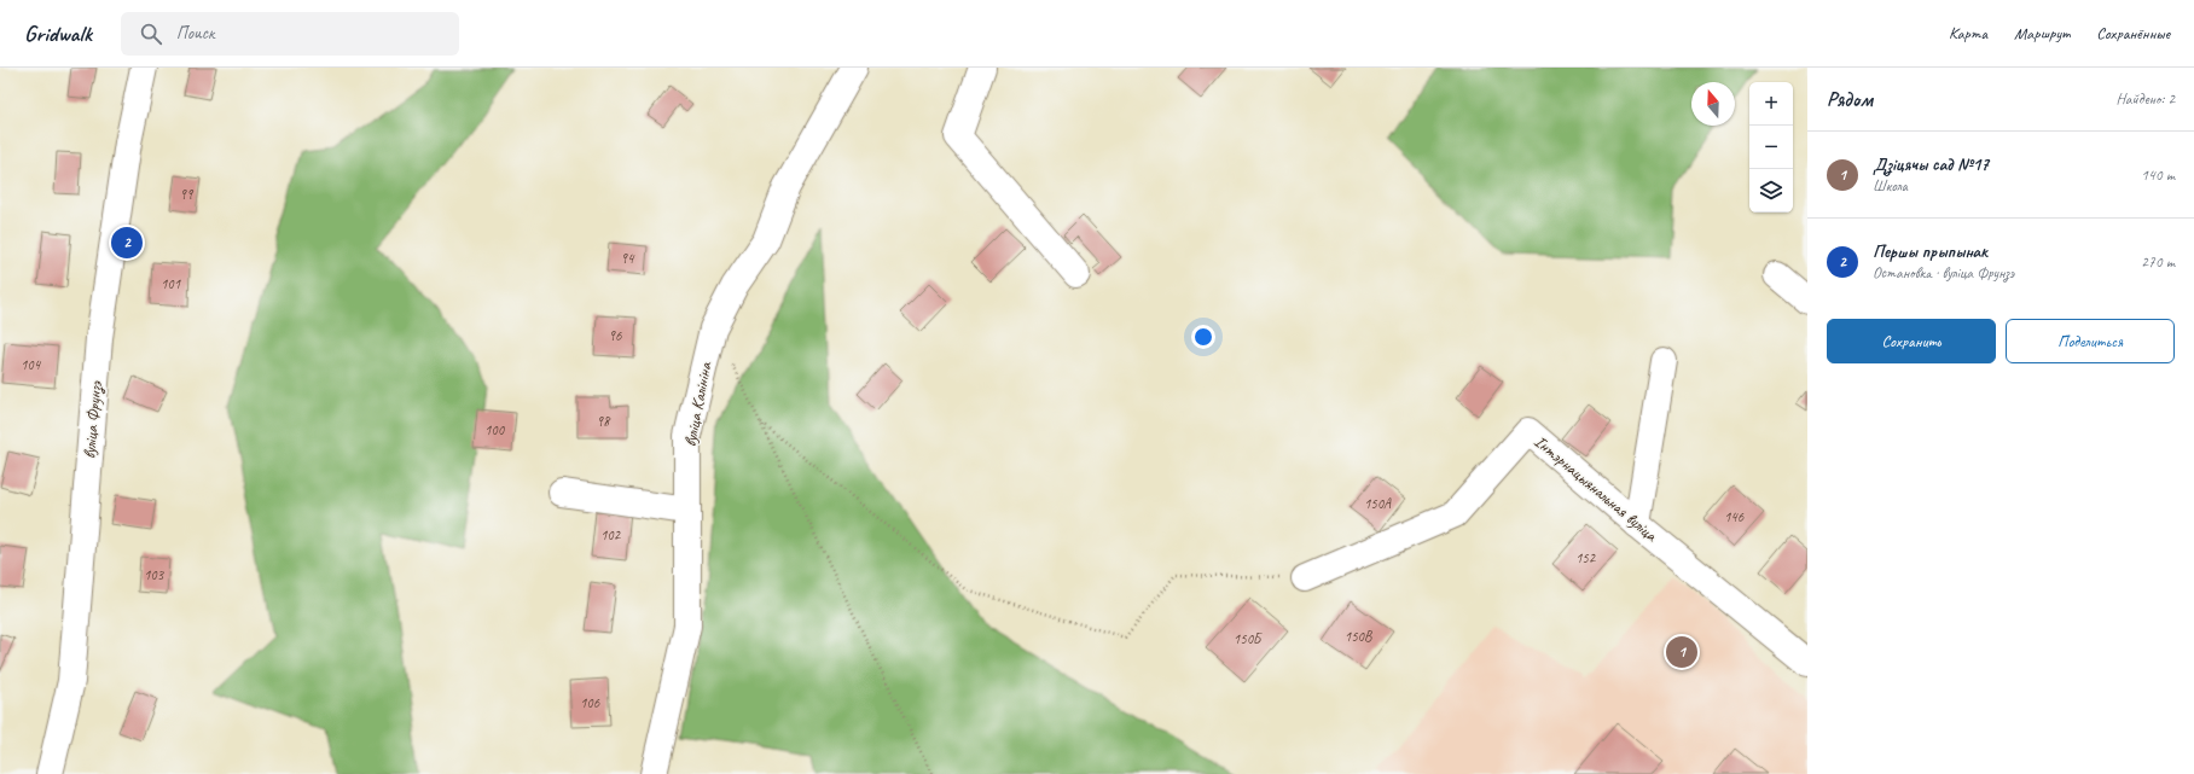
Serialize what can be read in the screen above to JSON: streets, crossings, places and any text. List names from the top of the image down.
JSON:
{
  "streets": {
    "street": ["вуліца Калініна", "вуліца Фрунзэ", "Інтэрнацыянальная вуліца"]
  },
  "house_numbers": [
    "99",
    "94",
    "101",
    "96",
    "104",
    "98",
    "100",
    "150А",
    "146",
    "102",
    "152",
    "103",
    "150В",
    "150Б",
    "106"
  ],
  "north": "top",
  "page": {
    "header": "Gridwalk",
    "search": "Поиск",
    "nav": ["Карта", "Маршрут", "Сохранённые"],
    "heading": ["Рядом", "Найдено: 2"],
    "map_buttons": ["+", "−"],
    "list": [
      {
        "mark": "1",
        "name": "Дзіцячы сад №17",
        "note": "Школа",
        "value": "140 m"
      },
      {
        "mark": "2",
        "name": "Першы прыпынак",
        "note": "Остановка · вуліца Фрунзэ",
        "value": "270 m"
      }
    ],
    "pins": ["2", "1"],
    "buttons": ["Сохранить", "Поделиться"]
  }
}
